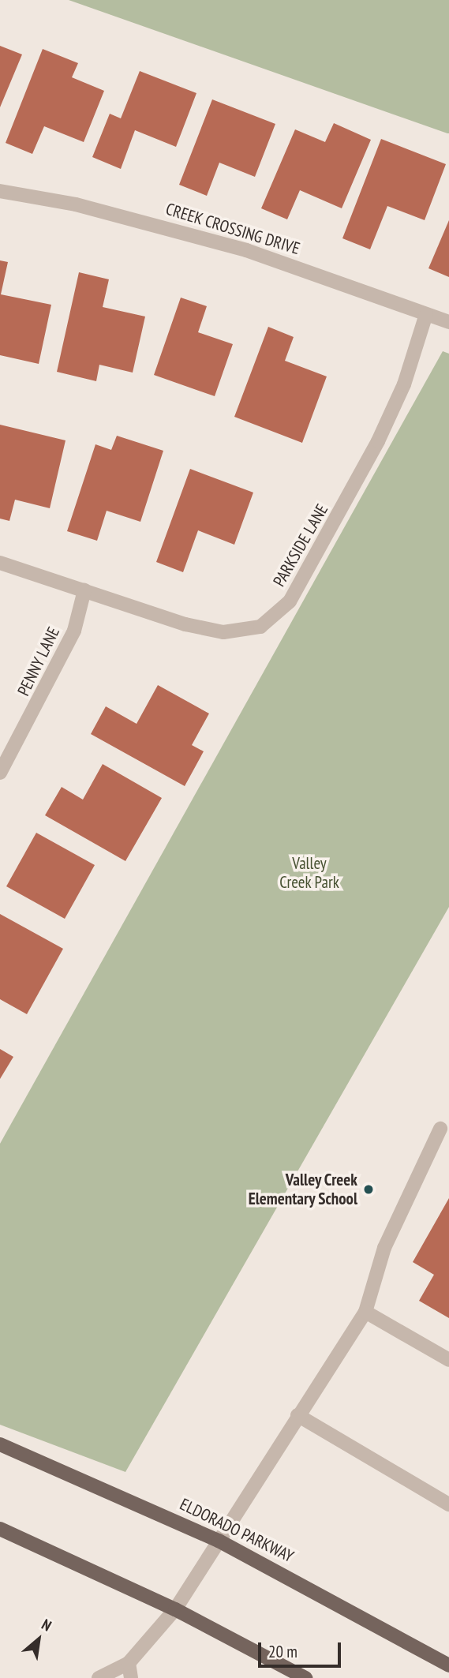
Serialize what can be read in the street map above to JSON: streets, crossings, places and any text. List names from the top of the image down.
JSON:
{
  "streets": {
    "main road": ["ELDORADO PARKWAY"],
    "street": ["CREEK CROSSING DRIVE", "PARKSIDE LANE", "PENNY LANE"]
  },
  "crossings": [
    ["CREEK CROSSING DRIVE", "PARKSIDE LANE"],
    ["PARKSIDE LANE", "PENNY LANE"]
  ],
  "parks": ["Valley Creek Park"],
  "places": ["Valley Creek Elementary School"],
  "scale_bar": "20 m",
  "north": "top right"
}
